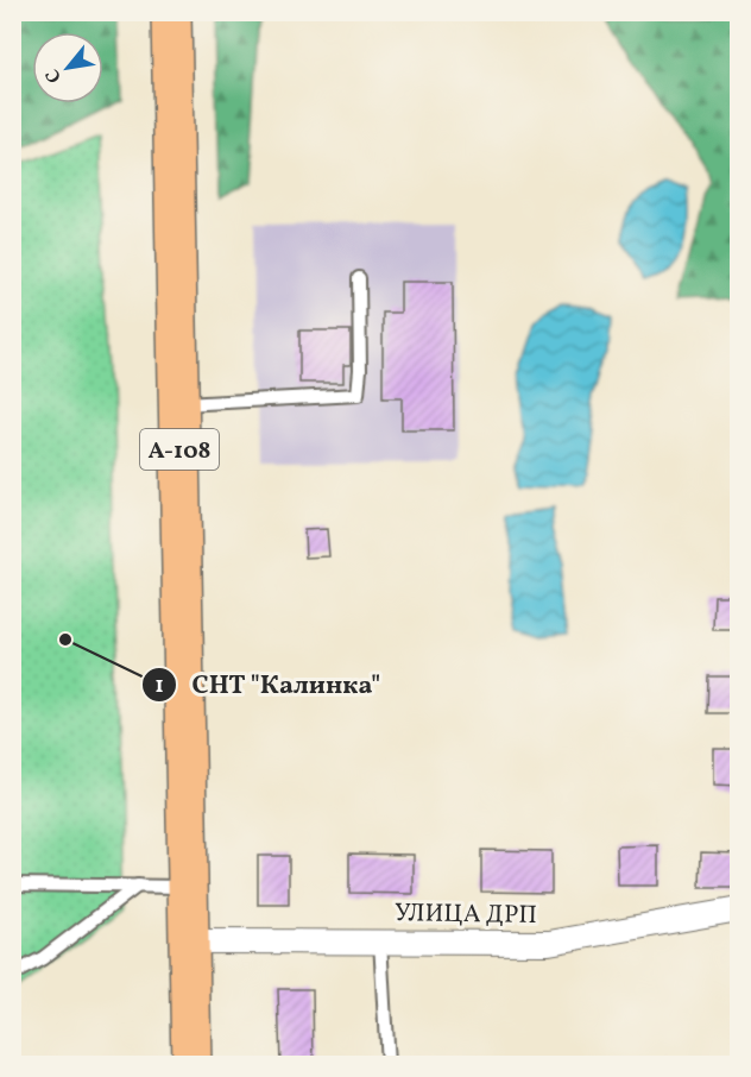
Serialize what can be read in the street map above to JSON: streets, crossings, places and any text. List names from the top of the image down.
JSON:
{
  "streets": {
    "highway": ["А-108"],
    "street": ["УЛИЦА ДРП"]
  },
  "crossings": [
    ["А-108", "УЛИЦА ДРП"]
  ],
  "places": ["СНТ \"Калинка\""],
  "north": "bottom left"
}
